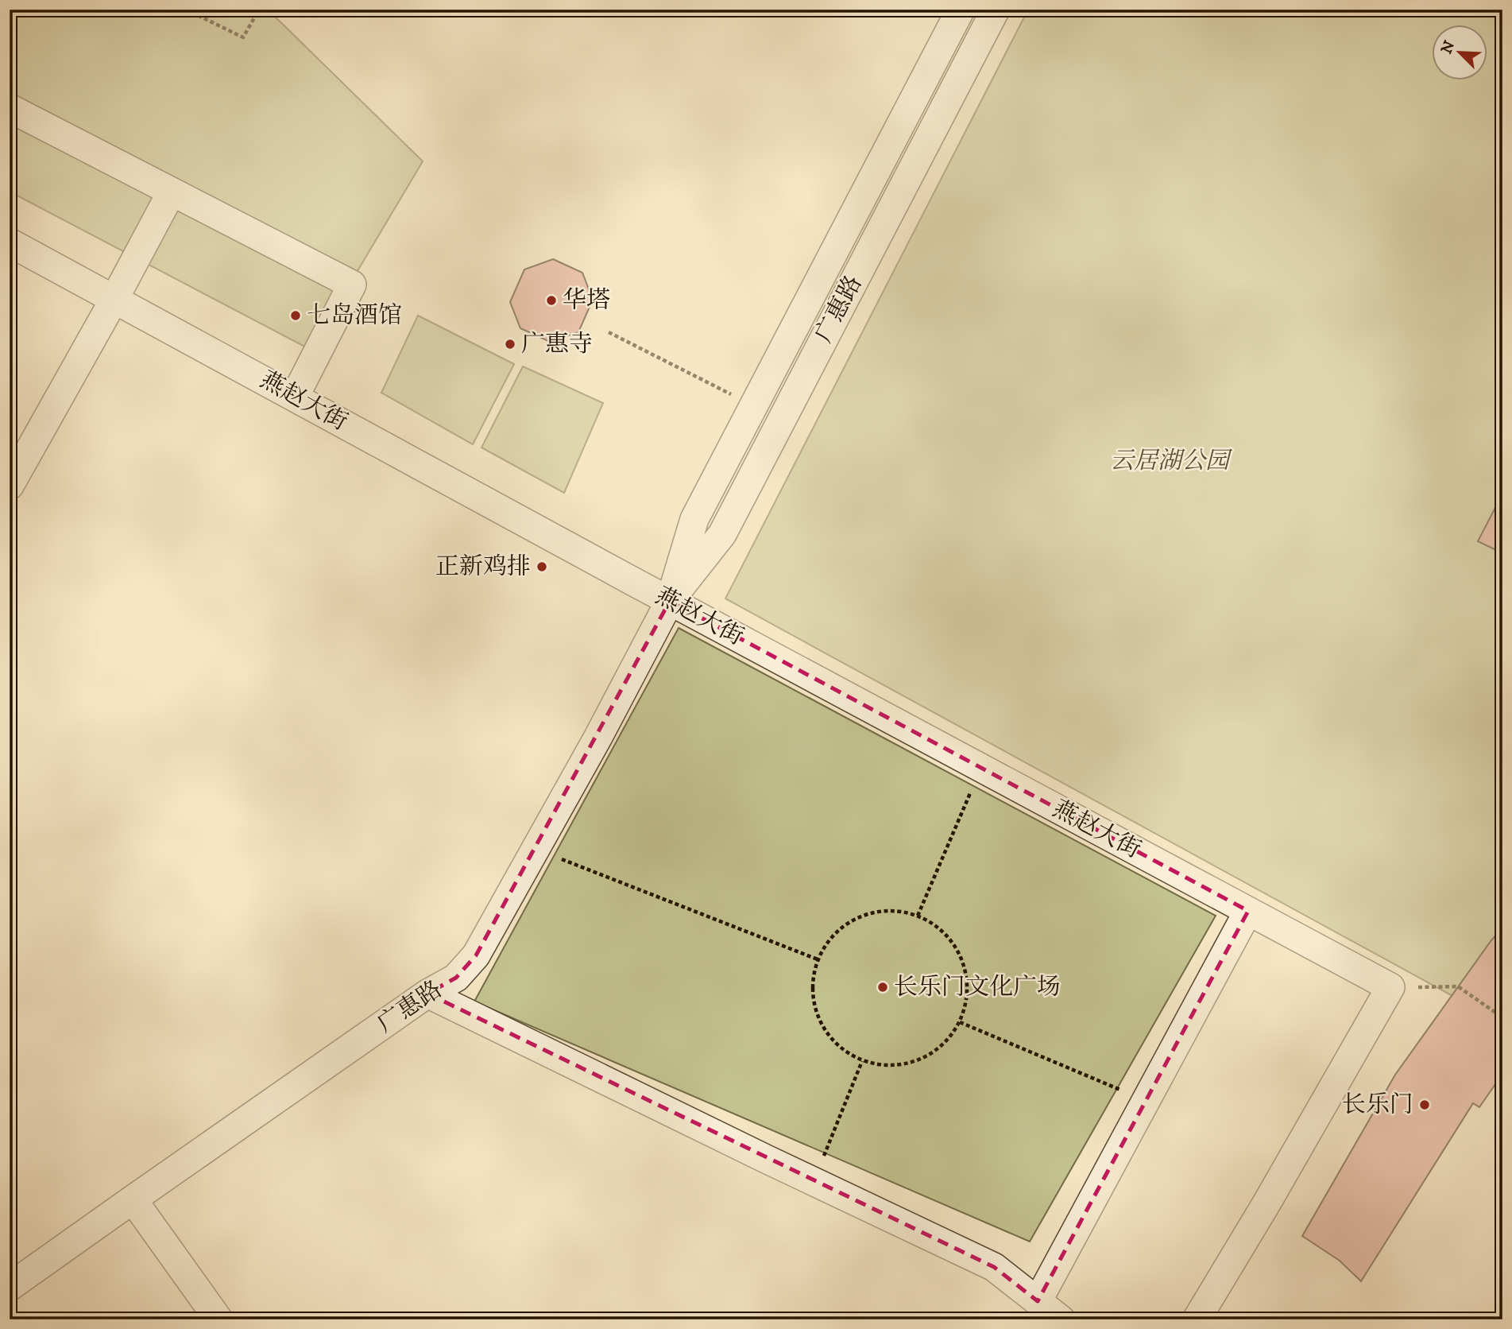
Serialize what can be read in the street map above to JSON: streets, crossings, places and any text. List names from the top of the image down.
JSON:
{
  "streets": {
    "street": ["广惠路", "燕赵大街"]
  },
  "crossings": [
    ["广惠路", "燕赵大街"]
  ],
  "parks": ["云居湖公园"],
  "places": [
    "华塔",
    "七岛酒馆",
    "广惠寺",
    "正新鸡排",
    "长乐门文化广场",
    "长乐门"
  ],
  "north": "top left"
}
